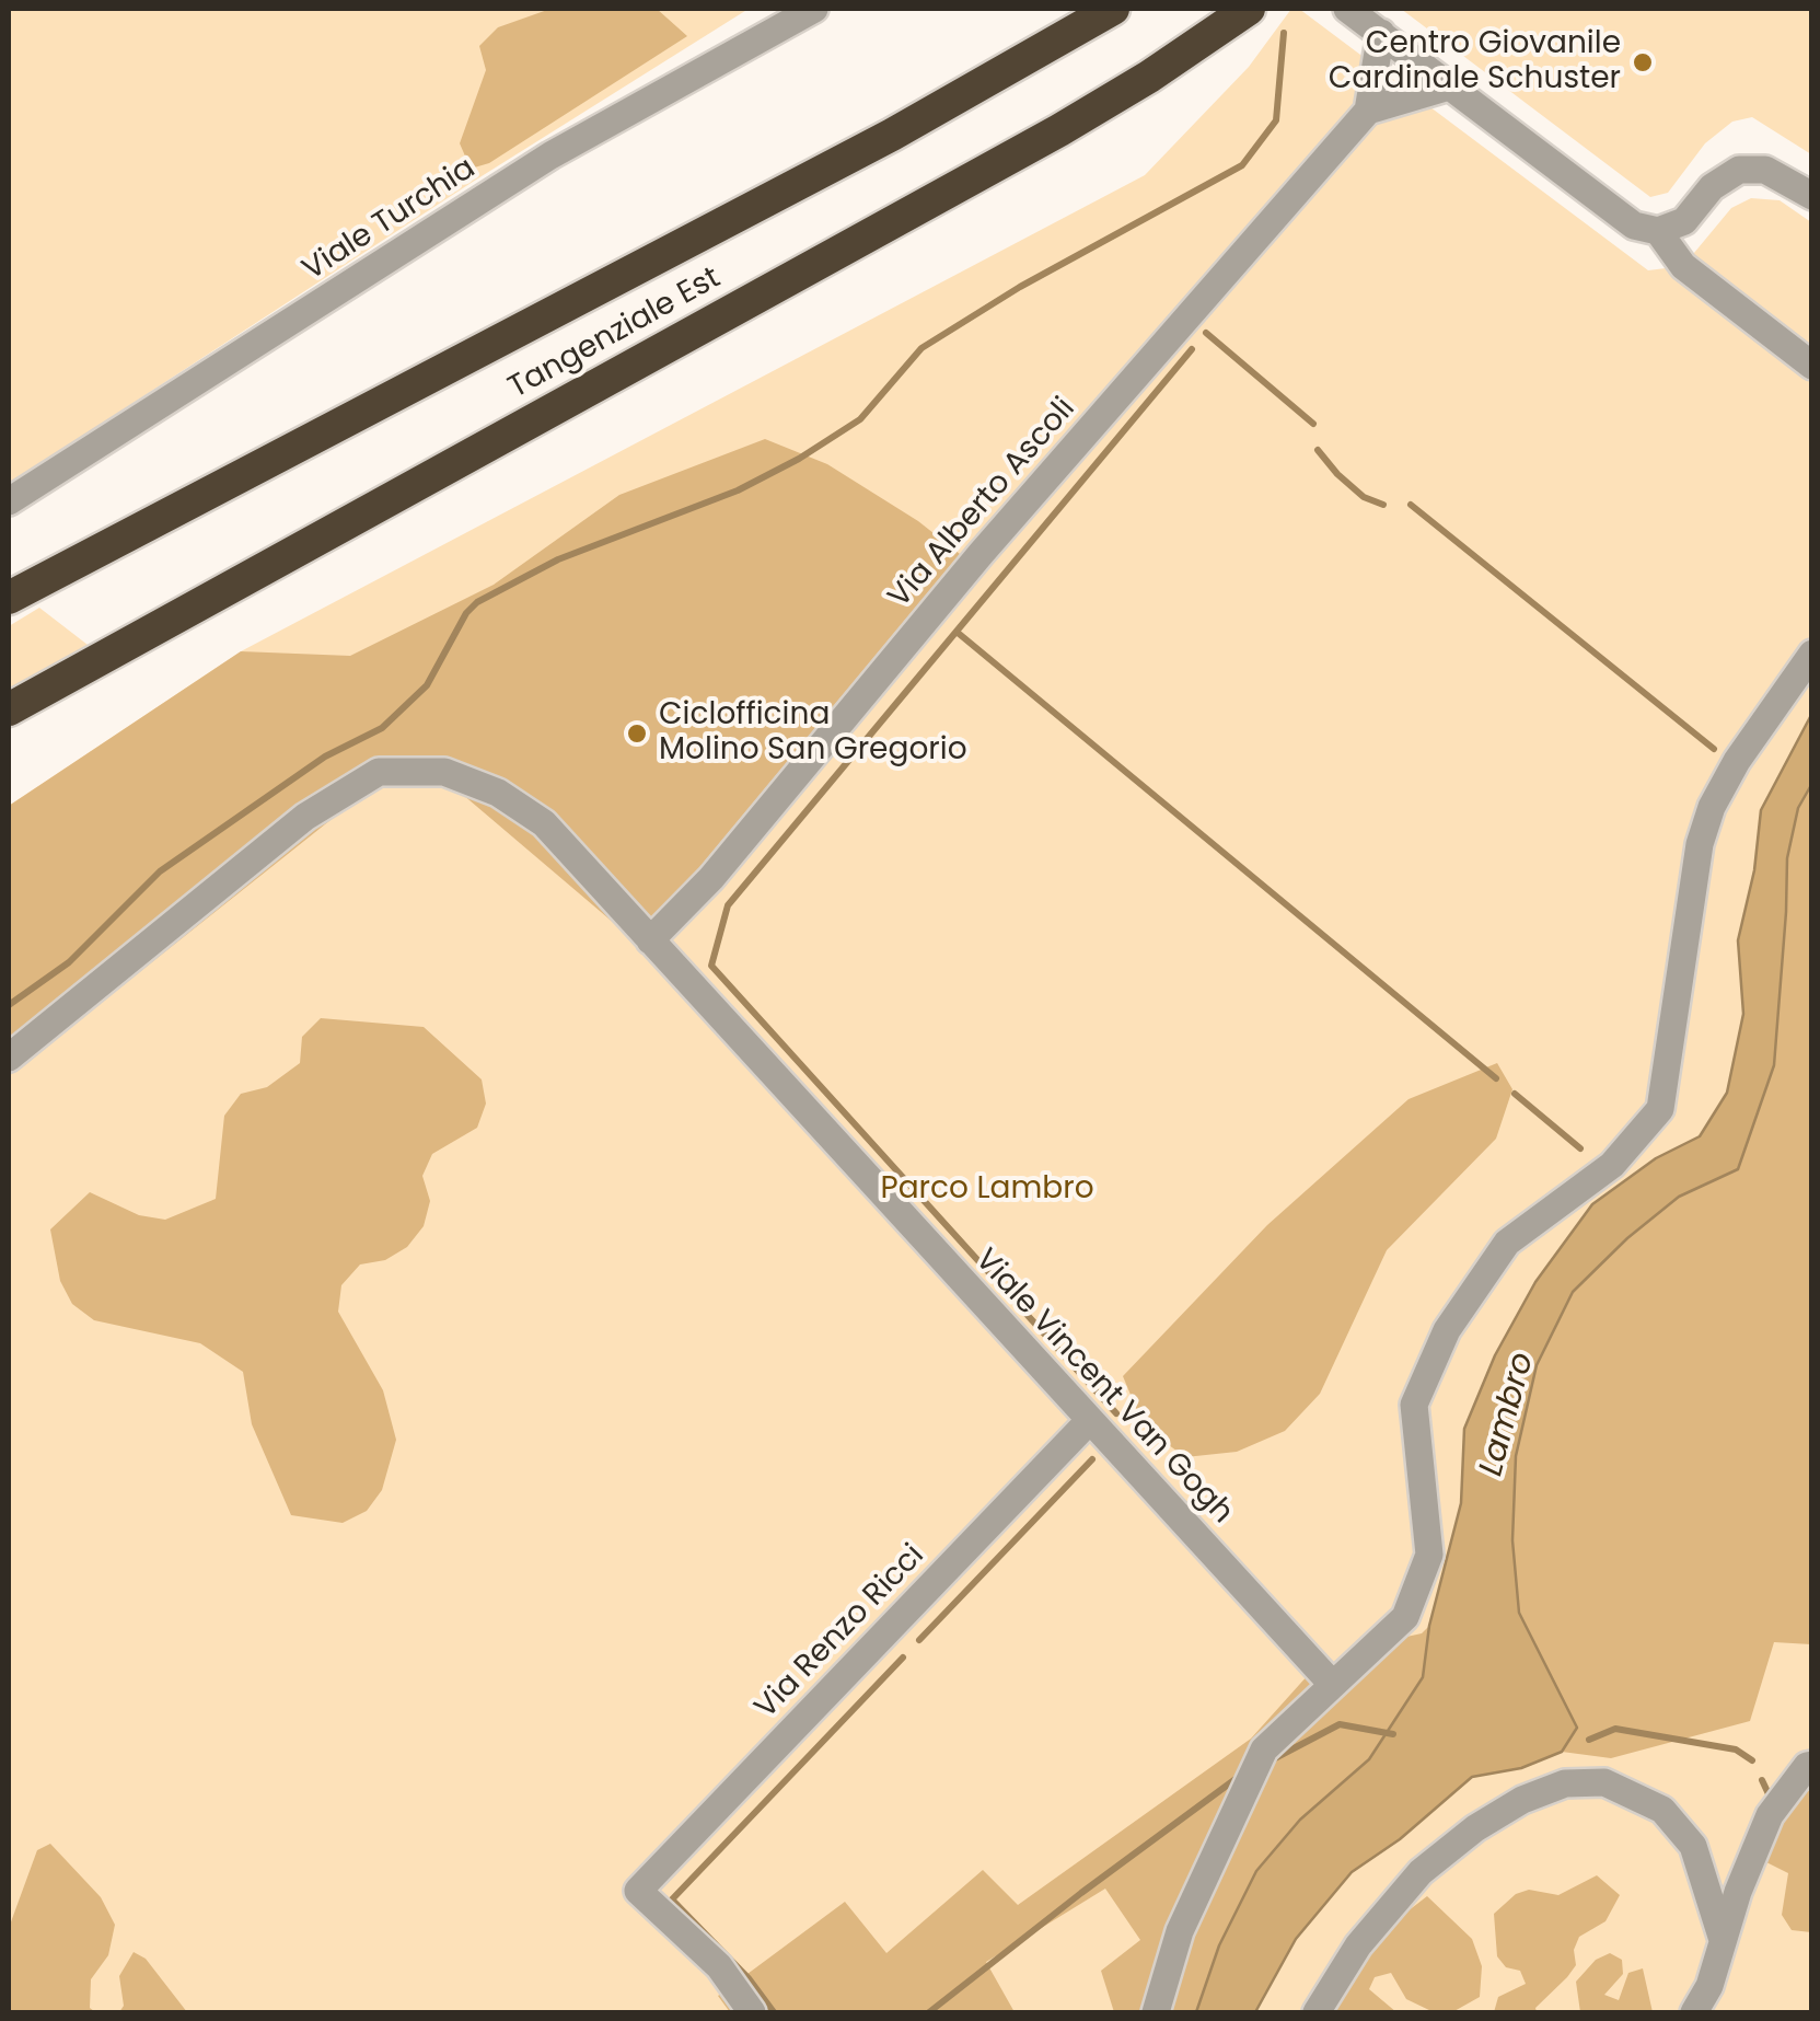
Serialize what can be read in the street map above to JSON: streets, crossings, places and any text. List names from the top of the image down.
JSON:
{
  "streets": {
    "highway": ["Tangenziale Est"],
    "street": [
      "Viale Turchia",
      "Via Alberto Ascoli",
      "Viale Vincent Van Gogh",
      "Via Renzo Ricci"
    ]
  },
  "crossings": [
    ["Via Alberto Ascoli", "Viale Vincent Van Gogh"],
    ["Viale Vincent Van Gogh", "Via Renzo Ricci"]
  ],
  "water": ["Lambro"],
  "parks": ["Parco Lambro"],
  "places": ["Centro Giovanile Cardinale Schuster", "Ciclofficina Molino San Gregorio"]
}
